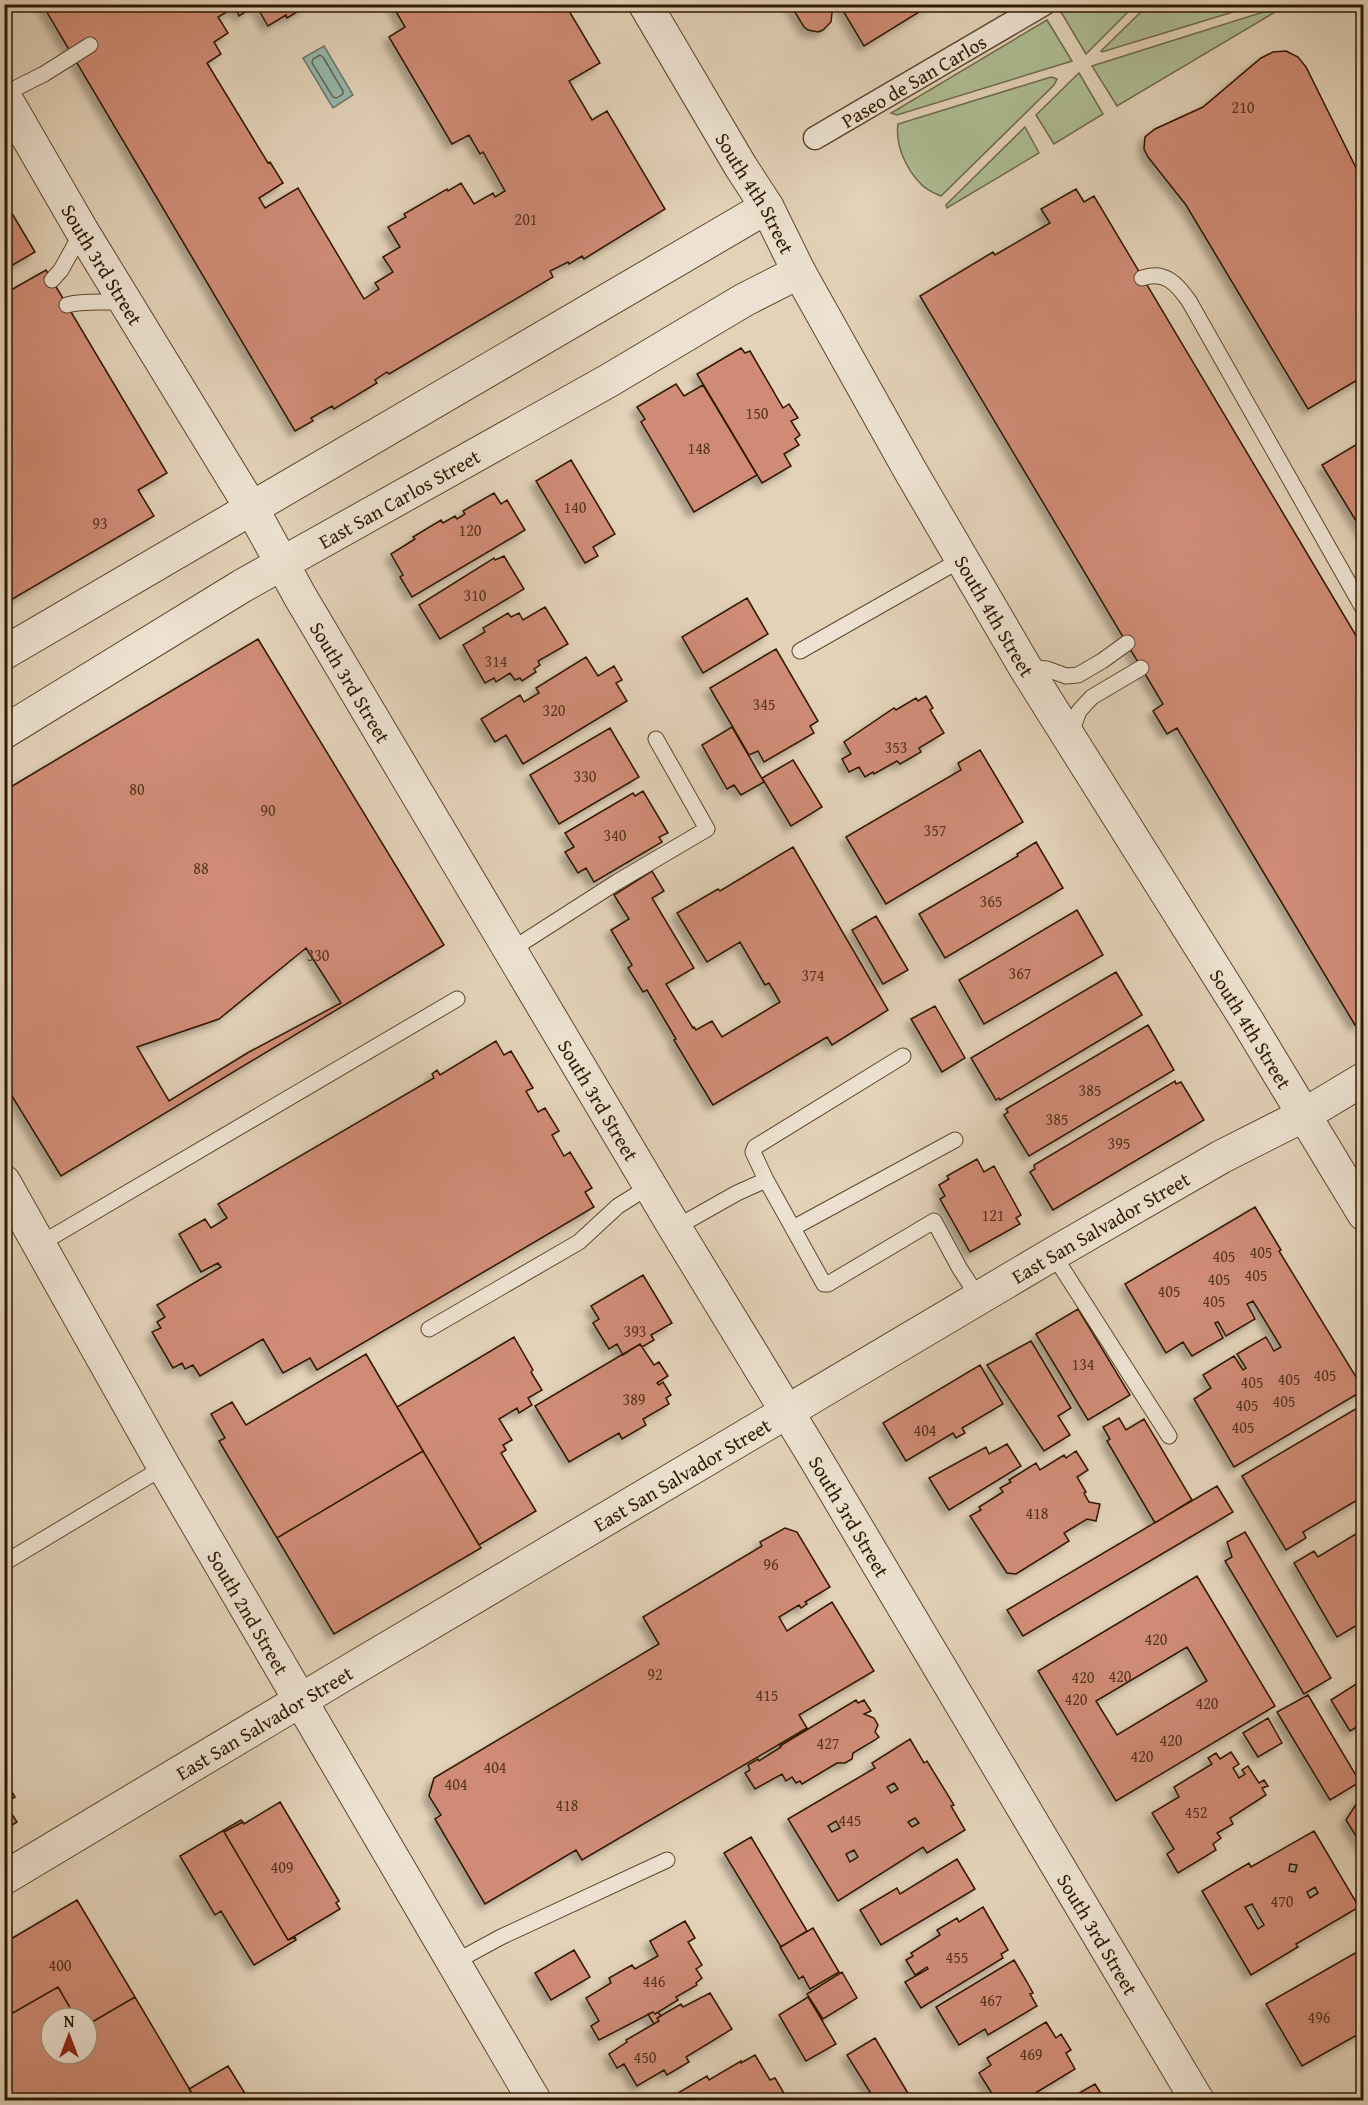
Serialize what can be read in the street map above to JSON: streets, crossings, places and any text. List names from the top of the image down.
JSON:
{
  "streets": {
    "street": [
      "Paseo de San Carlos",
      "South 4th Street",
      "South 3rd Street",
      "East San Carlos Street",
      "East San Salvador Street",
      "South 2nd Street"
    ]
  },
  "crossings": [
    ["South 4th Street", "East San Carlos Street"],
    ["South 4th Street", "East San Salvador Street"],
    ["South 3rd Street", "East San Carlos Street"],
    ["South 3rd Street", "East San Salvador Street"],
    ["East San Salvador Street", "South 2nd Street"]
  ],
  "house_numbers": [
    "210",
    "201",
    "150",
    "148",
    "140",
    "93",
    "120",
    "310",
    "314",
    "345",
    "320",
    "353",
    "330",
    "80",
    "90",
    "357",
    "340",
    "88",
    "365",
    "330",
    "367",
    "374",
    "385",
    "385",
    "395",
    "121",
    "405",
    "405",
    "405",
    "405",
    "405",
    "405",
    "393",
    "134",
    "405",
    "405",
    "405",
    "389",
    "405",
    "405",
    "405",
    "404",
    "418",
    "96",
    "420",
    "92",
    "420",
    "420",
    "415",
    "420",
    "420",
    "420",
    "427",
    "420",
    "404",
    "404",
    "418",
    "452",
    "445",
    "409",
    "470",
    "455",
    "400",
    "446",
    "467",
    "496",
    "469",
    "450"
  ],
  "north": "top"
}
